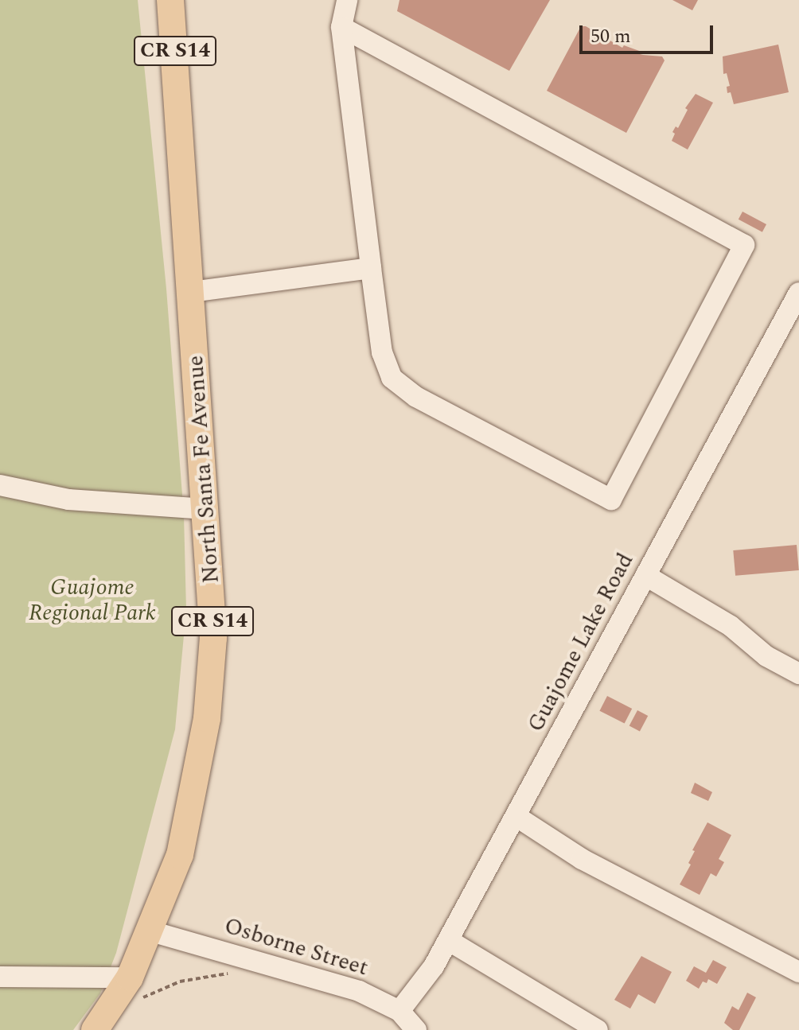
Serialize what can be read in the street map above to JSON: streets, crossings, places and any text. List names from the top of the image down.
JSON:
{
  "streets": {
    "main road": ["CR S14", "North Santa Fe Avenue"],
    "street": ["Guajome Lake Road", "Osborne Street"]
  },
  "crossings": [
    ["North Santa Fe Avenue", "Osborne Street"],
    ["Guajome Lake Road", "Osborne Street"]
  ],
  "parks": ["Guajome Regional Park"],
  "scale_bar": "50 m"
}
